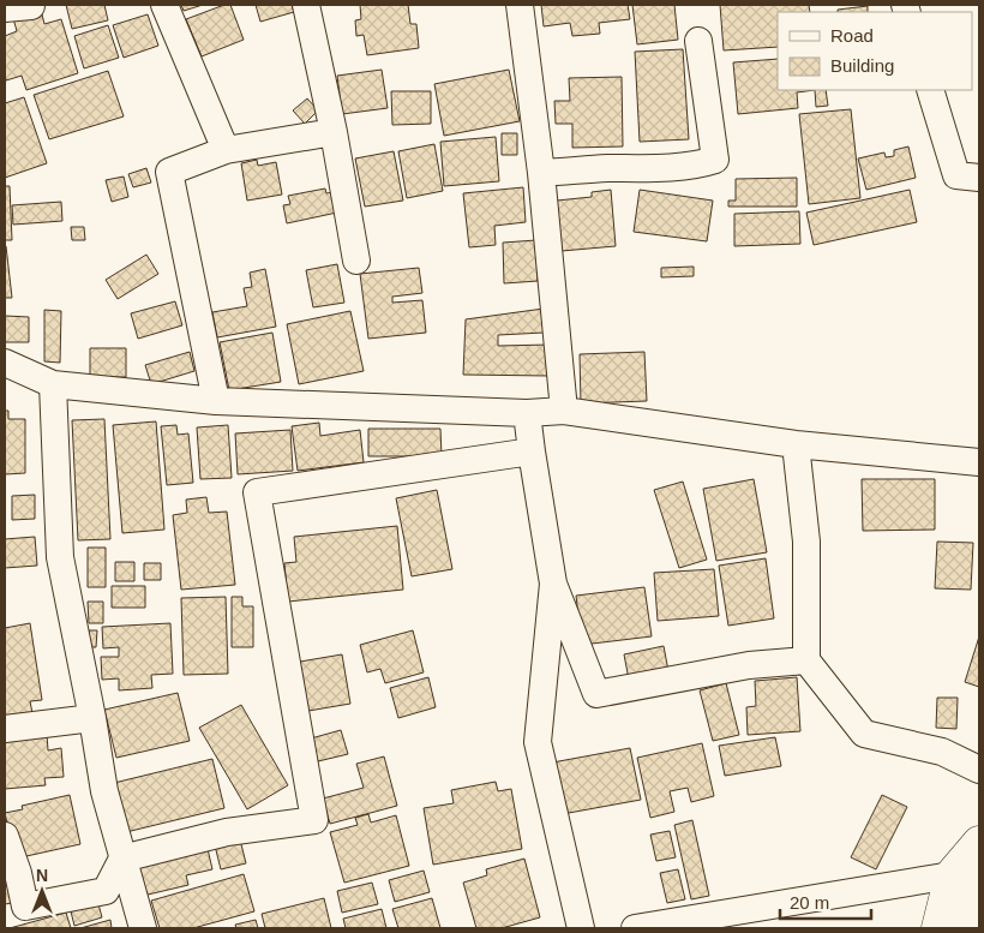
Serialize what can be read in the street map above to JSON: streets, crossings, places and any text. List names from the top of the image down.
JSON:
{
  "legend": ["Road", "Building"],
  "scale_bar": "20 m",
  "north": "top"
}
